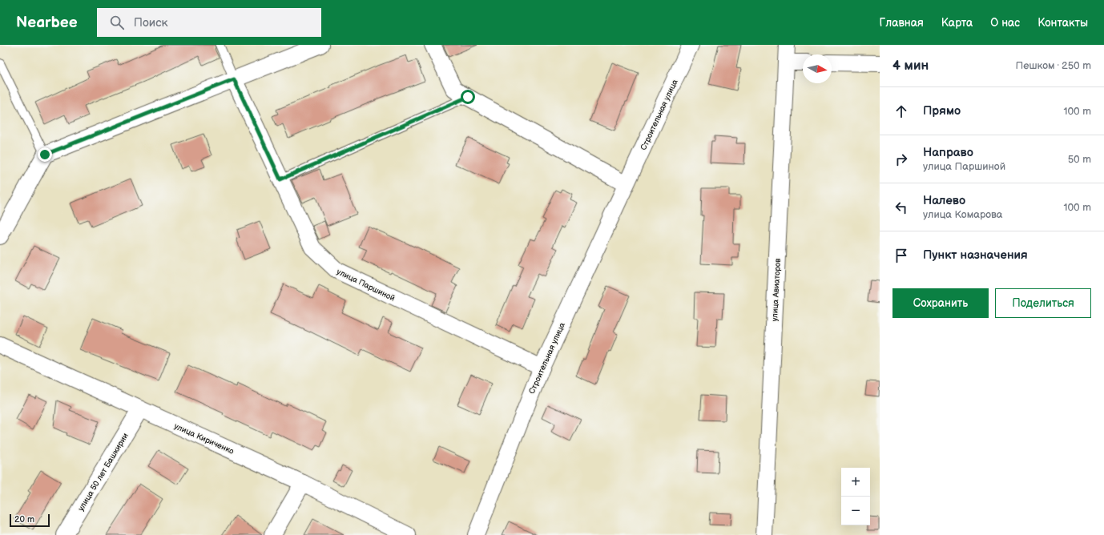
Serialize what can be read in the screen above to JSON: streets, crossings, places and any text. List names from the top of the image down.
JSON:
{
  "streets": {
    "street": [
      "Строительная улица",
      "улица Паршиной",
      "улица Авиаторов",
      "улица Кириченко",
      "улица 50 лет Башкирии"
    ]
  },
  "crossings": [
    ["Строительная улица", "улица Паршиной"],
    ["улица Кириченко", "улица 50 лет Башкирии"]
  ],
  "scale_bar": "20 m",
  "north": "right",
  "page": {
    "header": "Nearbee",
    "search": "Поиск",
    "nav": [
      "Главная",
      "Карта",
      "О нас",
      "Контакты"
    ],
    "heading": ["4 мин", "Пешком · 250 m"],
    "list": [
      ["Прямо", "100 m"],
      ["Направо", "улица Паршиной", "50 m"],
      ["Налево", "улица Комарова", "100 m"],
      "Пункт назначения"
    ],
    "buttons": ["Сохранить", "Поделиться"],
    "map_buttons": ["+", "−"],
    "scale": "20 m"
  }
}
